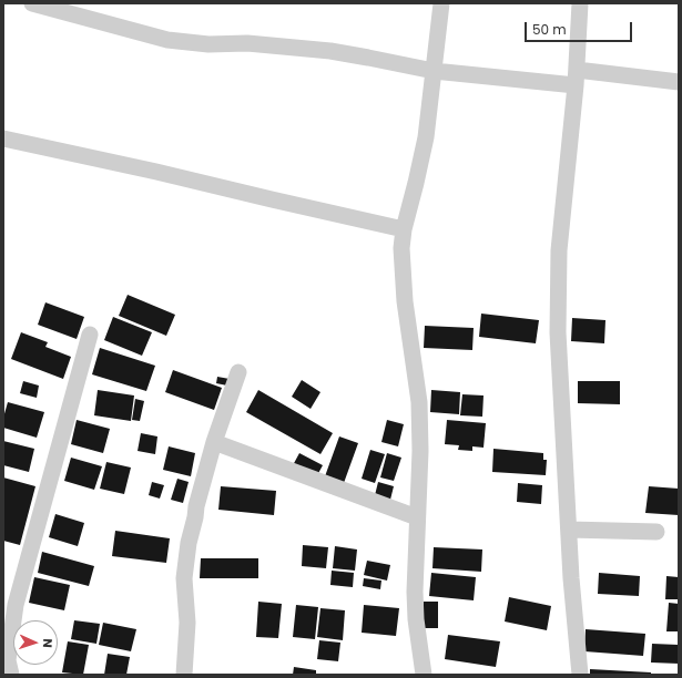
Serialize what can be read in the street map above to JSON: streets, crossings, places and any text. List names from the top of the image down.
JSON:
{
  "scale_bar": "50 m",
  "north": "right"
}
